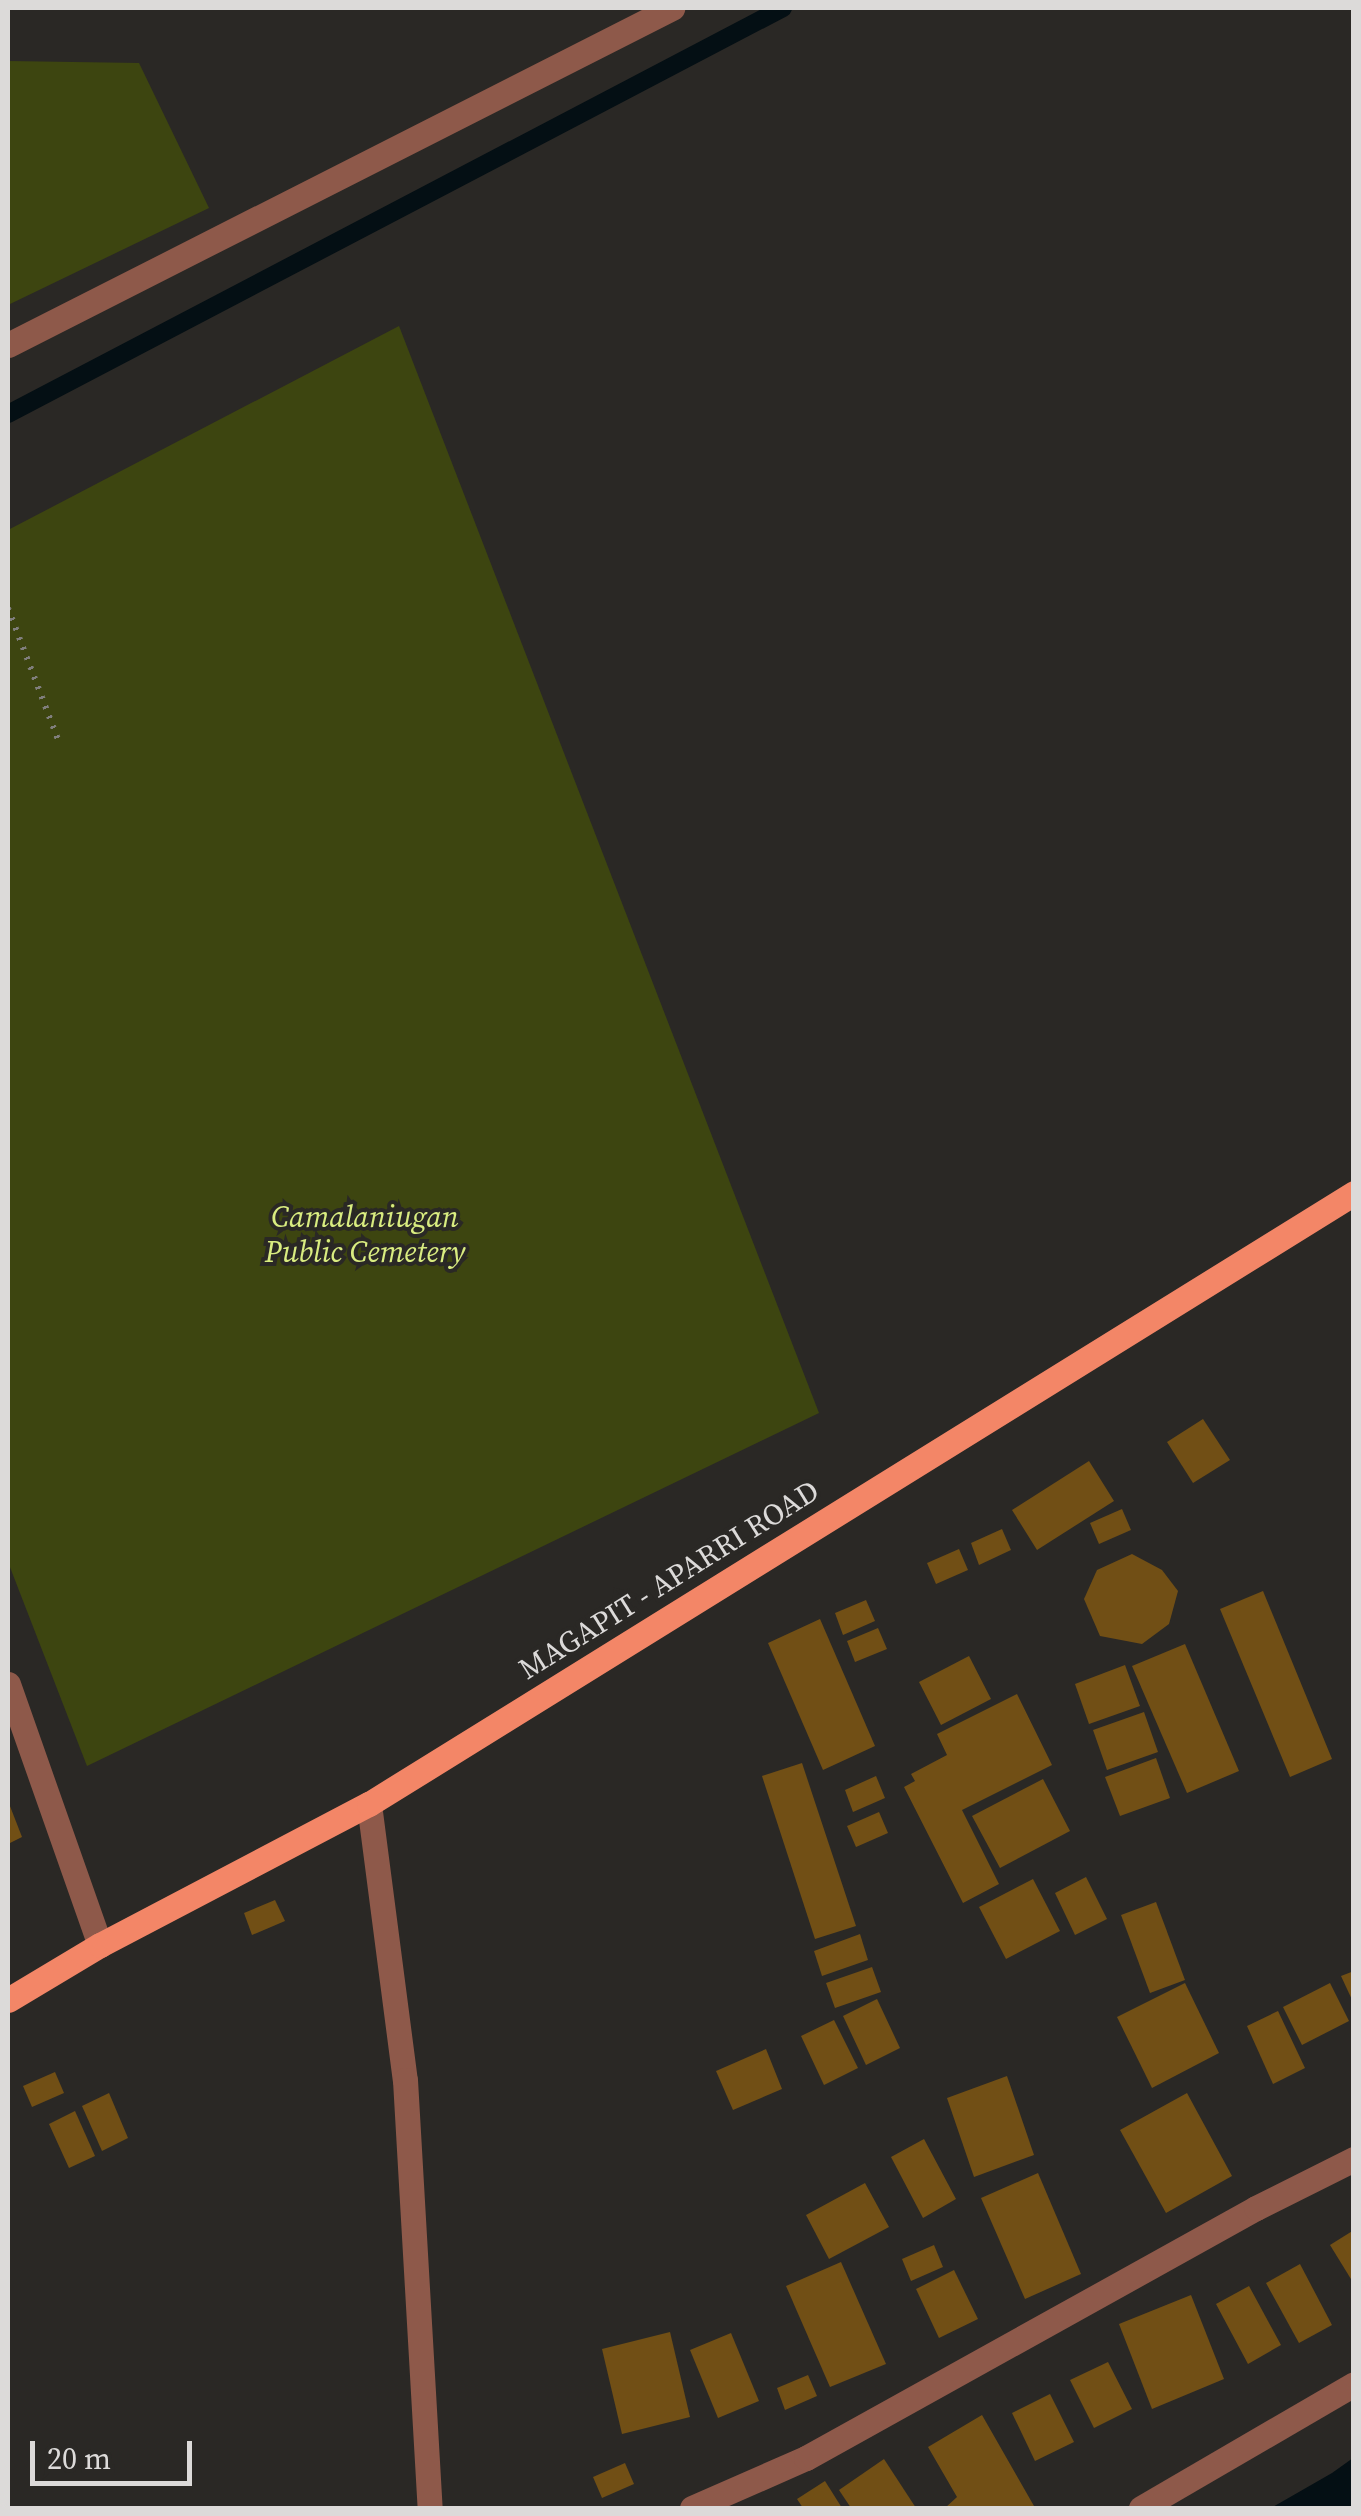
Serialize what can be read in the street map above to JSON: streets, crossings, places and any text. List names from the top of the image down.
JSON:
{
  "streets": {
    "main road": ["MAGAPIT - APARRI ROAD"]
  },
  "parks": ["Camalaniugan Public Cemetery"],
  "scale_bar": "20 m"
}
